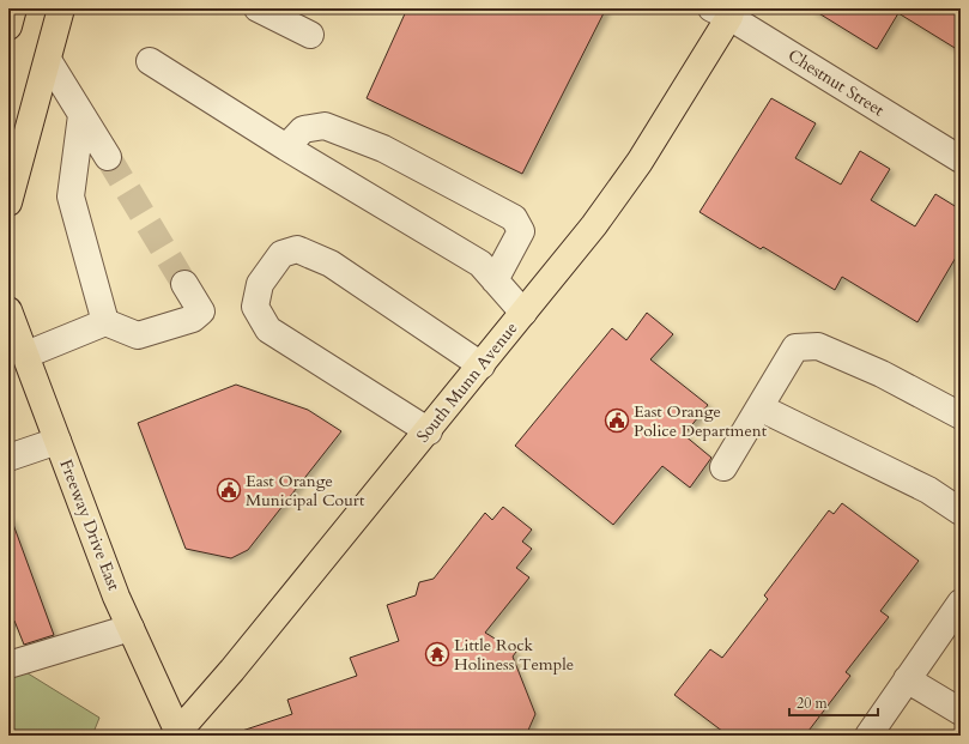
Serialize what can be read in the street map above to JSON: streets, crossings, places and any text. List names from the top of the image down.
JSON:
{
  "streets": {
    "main road": ["South Munn Avenue", "Freeway Drive East"],
    "street": ["Chestnut Street"]
  },
  "crossings": [
    ["Chestnut Street", "South Munn Avenue"],
    ["South Munn Avenue", "Freeway Drive East"]
  ],
  "places": {
    "public building": ["East Orange Police Department", "East Orange Municipal Court"],
    "temple": ["Little Rock Holiness Temple"]
  },
  "scale_bar": "20 m"
}
